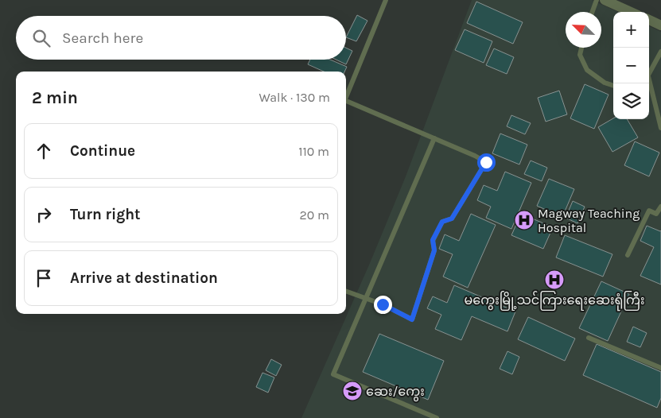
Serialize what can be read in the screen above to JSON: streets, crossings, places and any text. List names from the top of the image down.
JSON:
{
  "places": {
    "hospital": ["Magway Teaching Hospital", "မကွေးမြို့သင်ကြားရေးဆေးရုံကြီး"],
    "school or university": ["ဆေး/ကွေး"]
  },
  "north": "top left",
  "page": {
    "map_buttons": ["+", "−"],
    "search": "Search here",
    "heading": ["2 min", "Walk · 130 m"],
    "list": [
      ["Continue", "110 m"],
      ["Turn right", "20 m"],
      "Arrive at destination"
    ]
  }
}
